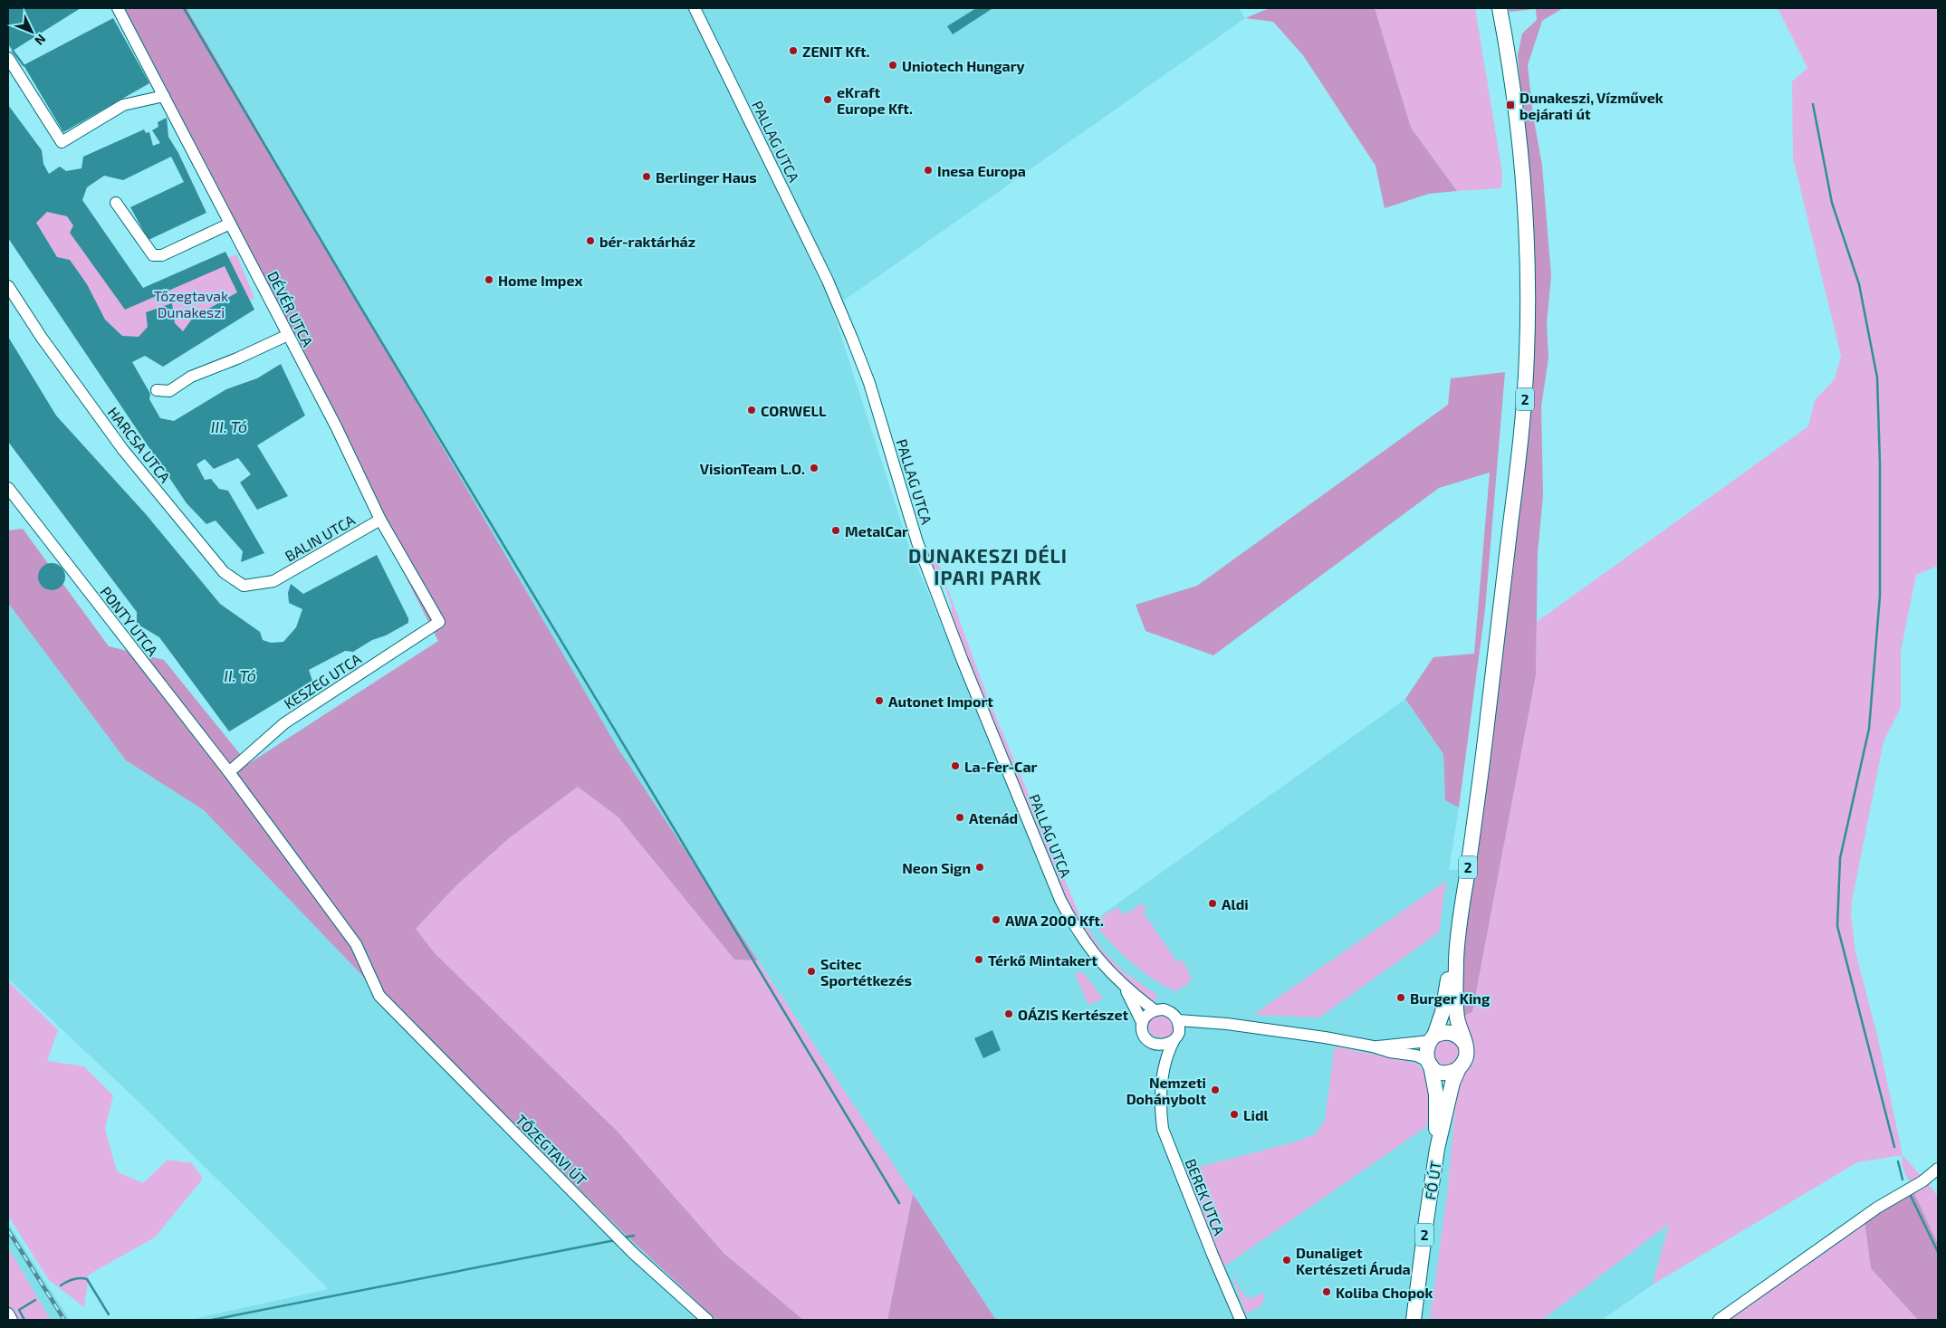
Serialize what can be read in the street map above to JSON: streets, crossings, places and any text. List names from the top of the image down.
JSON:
{
  "streets": {
    "main road": ["2", "FŐ ÚT"],
    "street": [
      "PALLAG UTCA",
      "DÉVÉR UTCA",
      "HARCSA UTCA",
      "BALIN UTCA",
      "PONTY UTCA",
      "KESZEG UTCA",
      "TŐZEGTAVI ÚT",
      "BEREK UTCA"
    ]
  },
  "crossings": [
    ["PALLAG UTCA", "BEREK UTCA"],
    ["DÉVÉR UTCA", "BALIN UTCA"],
    ["DÉVÉR UTCA", "KESZEG UTCA"],
    ["2", "FŐ ÚT"],
    ["HARCSA UTCA", "BALIN UTCA"],
    ["PONTY UTCA", "KESZEG UTCA"],
    ["PONTY UTCA", "TŐZEGTAVI ÚT"]
  ],
  "districts": ["DUNAKESZI DÉLI IPARI PARK"],
  "water": ["III. Tó", "II. Tó"],
  "parks": ["Tőzegtavak Dunakeszi"],
  "places": {
    "other": [
      "ZENIT Kft.",
      "Uniotech Hungary",
      "eKraft Europe Kft.",
      "Inesa Europa",
      "Berlinger Haus",
      "bér-raktárház",
      "Home Impex",
      "CORWELL",
      "VisionTeam L.O.",
      "MetalCar",
      "Autonet Import",
      "La-Fer-Car",
      "Atenád",
      "Neon Sign",
      "Aldi",
      "AWA 2000 Kft.",
      "Térkő Mintakert",
      "Scitec Sportétkezés",
      "Burger King",
      "OÁZIS Kertészet",
      "Nemzeti Dohánybolt",
      "Lidl",
      "Dunaliget Kertészeti Áruda",
      "Koliba Chopok"
    ],
    "transit": ["Dunakeszi, Vízművek bejárati út"]
  },
  "north": "bottom right"
}
